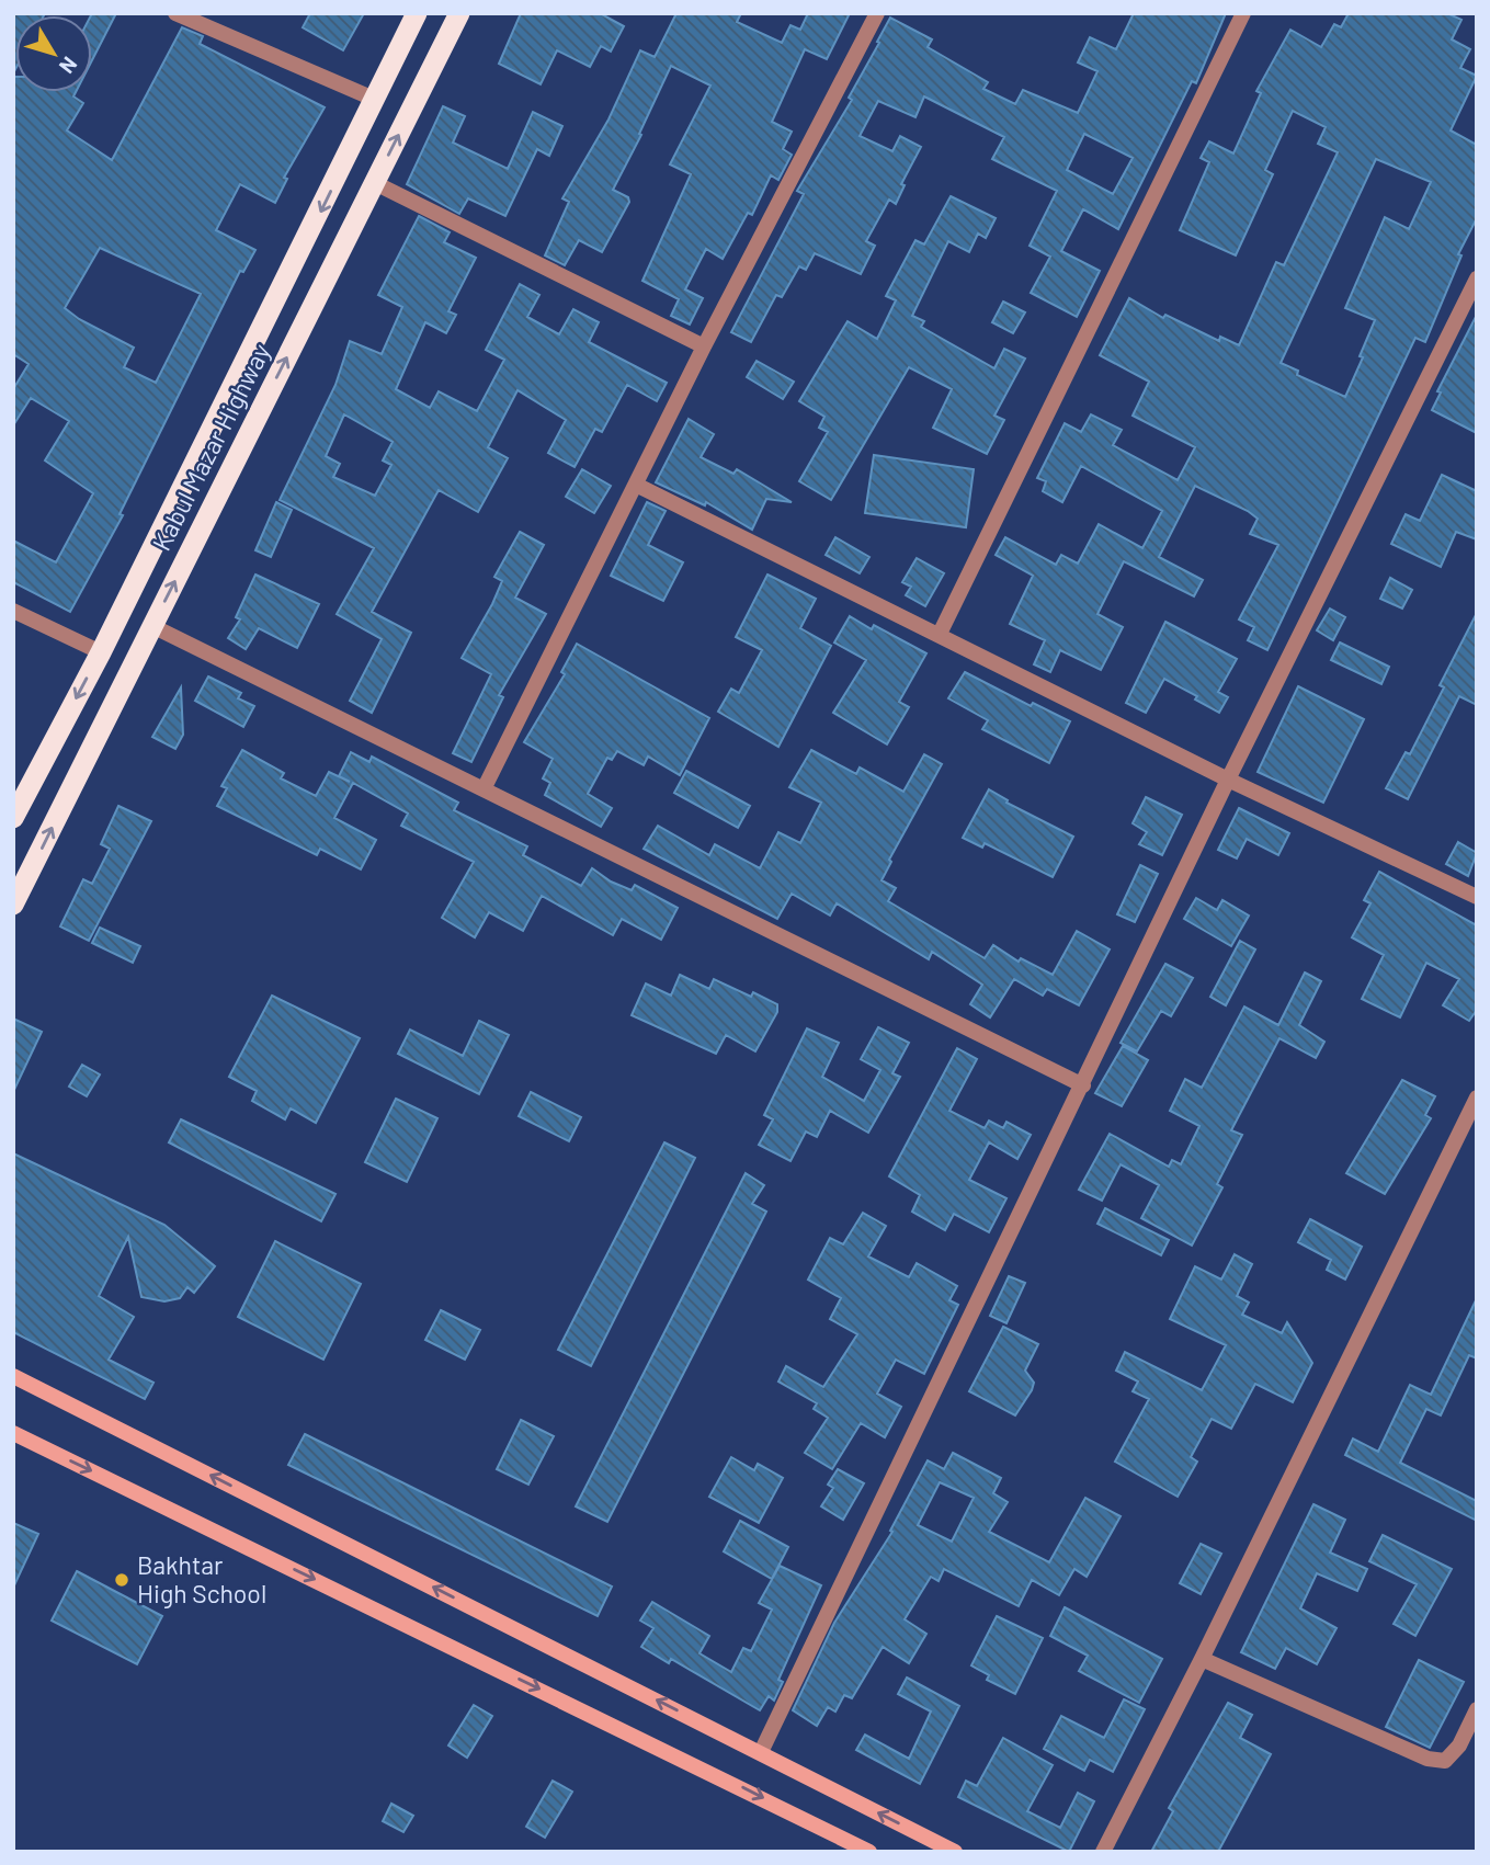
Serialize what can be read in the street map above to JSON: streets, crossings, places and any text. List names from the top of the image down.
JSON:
{
  "streets": {
    "highway": ["Kabul Mazar Highway"]
  },
  "places": ["Bakhtar High School"],
  "north": "bottom right"
}
